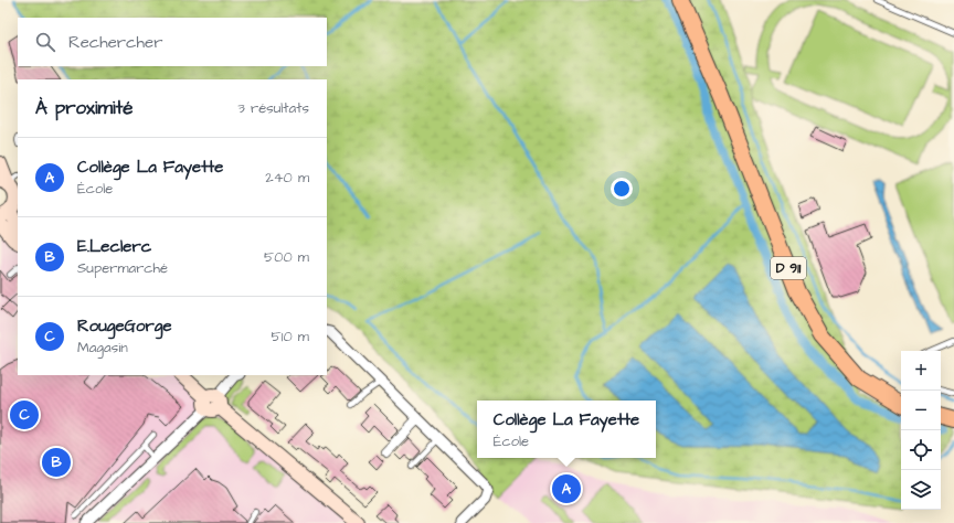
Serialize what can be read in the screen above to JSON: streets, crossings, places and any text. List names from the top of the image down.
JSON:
{
  "streets": {
    "main road": ["D 911"]
  },
  "page": {
    "search": "Rechercher",
    "heading": ["À proximité", "3 résultats"],
    "list": [
      {
        "mark": "A",
        "name": "Collège La Fayette",
        "note": "École",
        "value": "240 m"
      },
      {
        "mark": "B",
        "name": "E.Leclerc",
        "note": "Supermarché",
        "value": "500 m"
      },
      {
        "mark": "C",
        "name": "RougeGorge",
        "note": "Magasin",
        "value": "510 m"
      }
    ],
    "map_buttons": ["+", "−"],
    "pins": ["C", "B", "A"],
    "popup": ["Collège La Fayette", "École"]
  }
}
